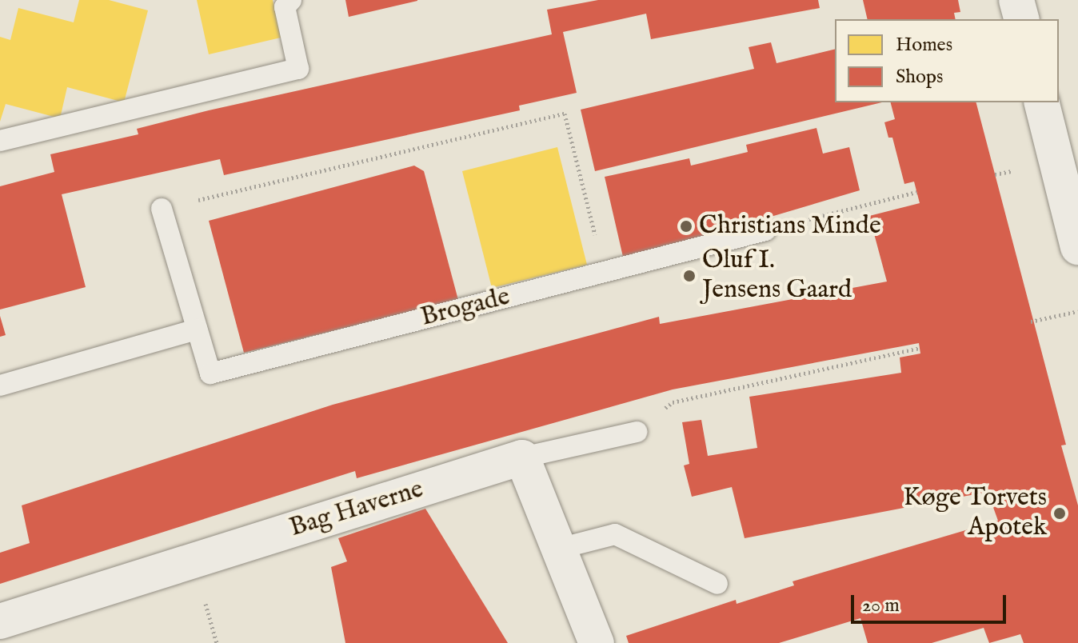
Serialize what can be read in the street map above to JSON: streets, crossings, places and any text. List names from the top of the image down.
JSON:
{
  "streets": {
    "street": ["Bag Haverne"],
    "lane": ["Brogade"]
  },
  "places": ["Christians Minde", "Oluf I. Jensens Gaard", "Køge Torvets Apotek"],
  "legend": ["Homes", "Shops"],
  "scale_bar": "20 m"
}
